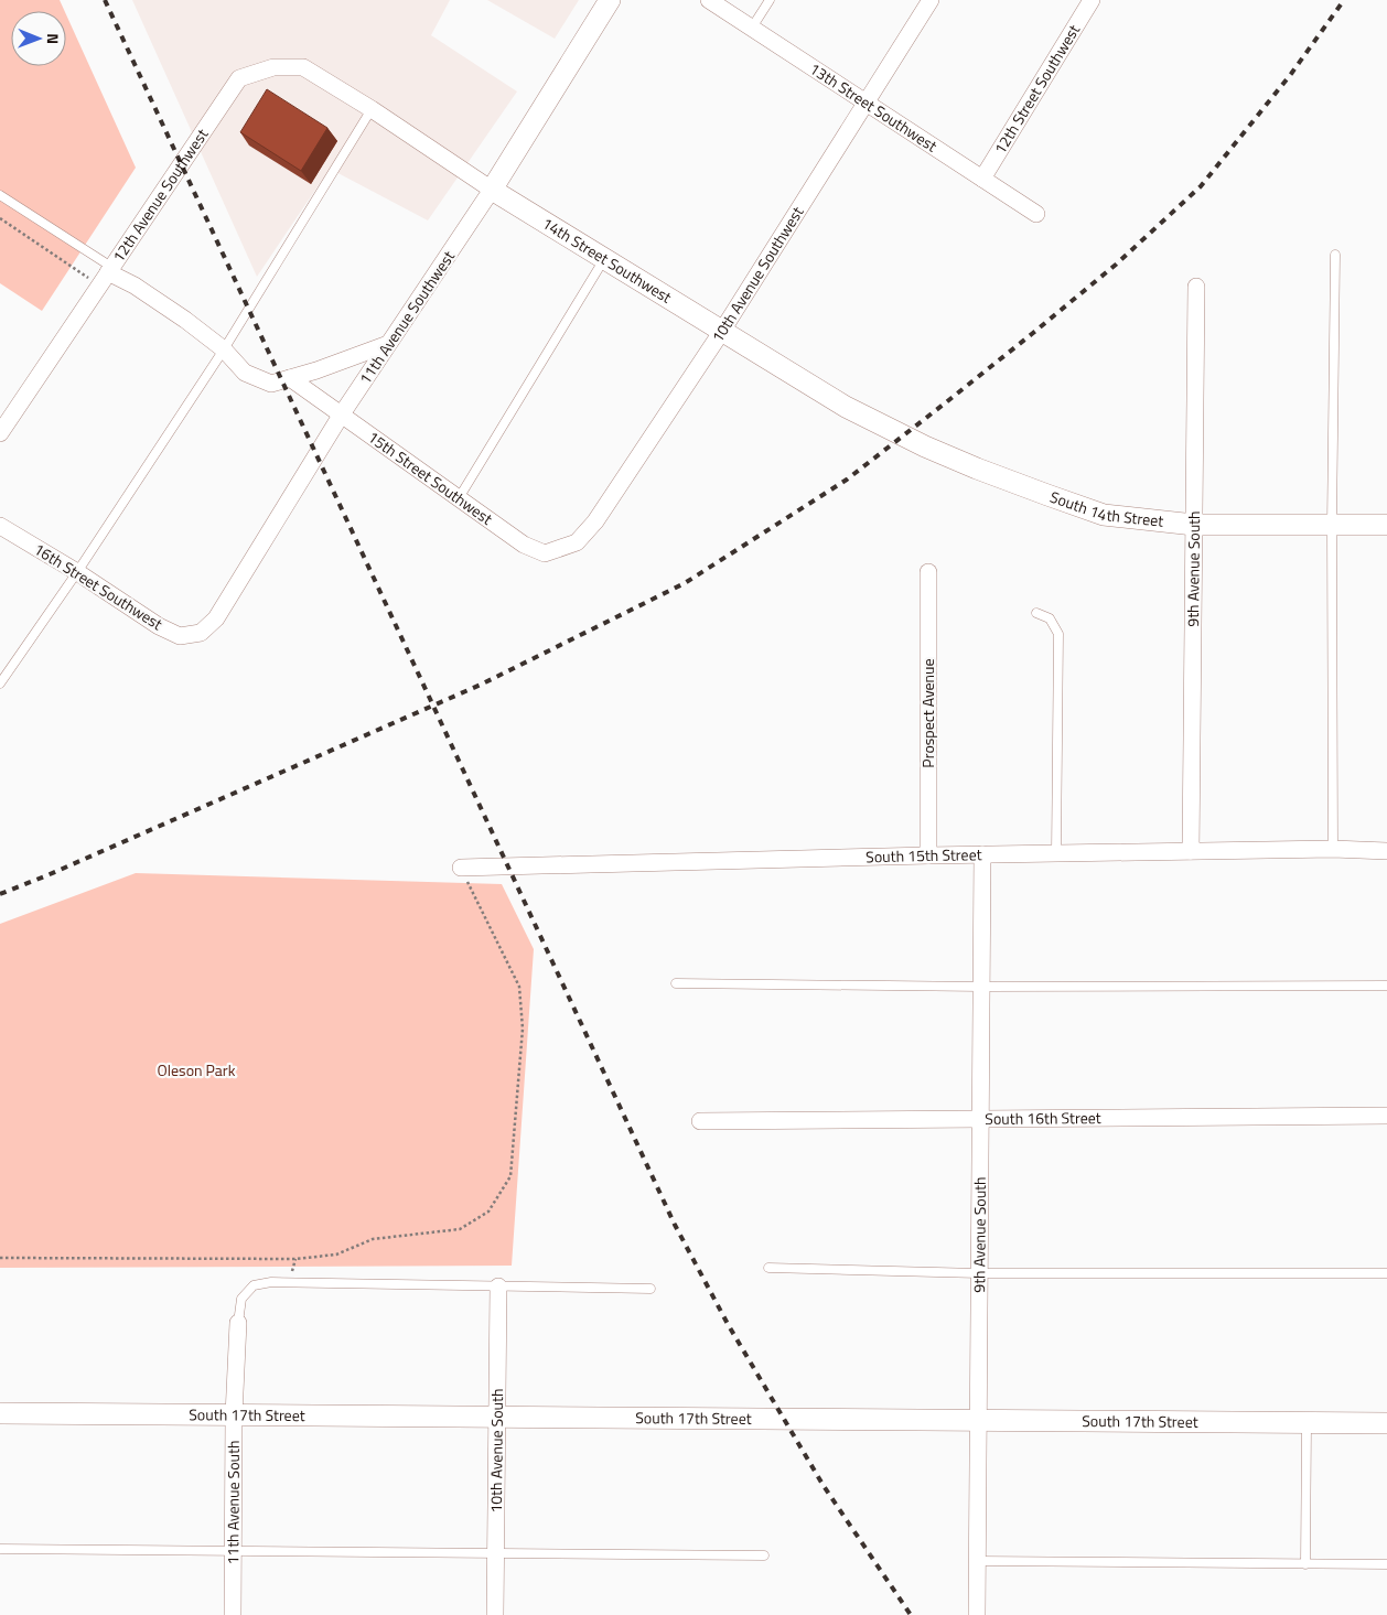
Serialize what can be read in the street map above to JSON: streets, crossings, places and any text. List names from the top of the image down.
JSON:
{
  "streets": {
    "street": [
      "12th Street Southwest",
      "13th Street Southwest",
      "12th Avenue Southwest",
      "14th Street Southwest",
      "10th Avenue Southwest",
      "11th Avenue Southwest",
      "15th Street Southwest",
      "South 14th Street",
      "9th Avenue South",
      "16th Street Southwest",
      "Prospect Avenue",
      "South 15th Street",
      "South 16th Street",
      "South 17th Street",
      "10th Avenue South",
      "11th Avenue South"
    ]
  },
  "crossings": [
    ["12th Street Southwest", "13th Street Southwest"],
    ["13th Street Southwest", "10th Avenue Southwest"],
    ["12th Avenue Southwest", "14th Street Southwest"],
    ["14th Street Southwest", "10th Avenue Southwest"],
    ["14th Street Southwest", "11th Avenue Southwest"],
    ["14th Street Southwest", "South 14th Street"],
    ["10th Avenue Southwest", "15th Street Southwest"],
    ["11th Avenue Southwest", "15th Street Southwest"],
    ["11th Avenue Southwest", "16th Street Southwest"],
    ["South 14th Street", "9th Avenue South"],
    ["9th Avenue South", "South 15th Street"],
    ["9th Avenue South", "South 16th Street"],
    ["9th Avenue South", "South 17th Street"],
    ["Prospect Avenue", "South 15th Street"],
    ["South 17th Street", "10th Avenue South"],
    ["South 17th Street", "11th Avenue South"]
  ],
  "parks": ["Oleson Park"],
  "north": "right"
}
